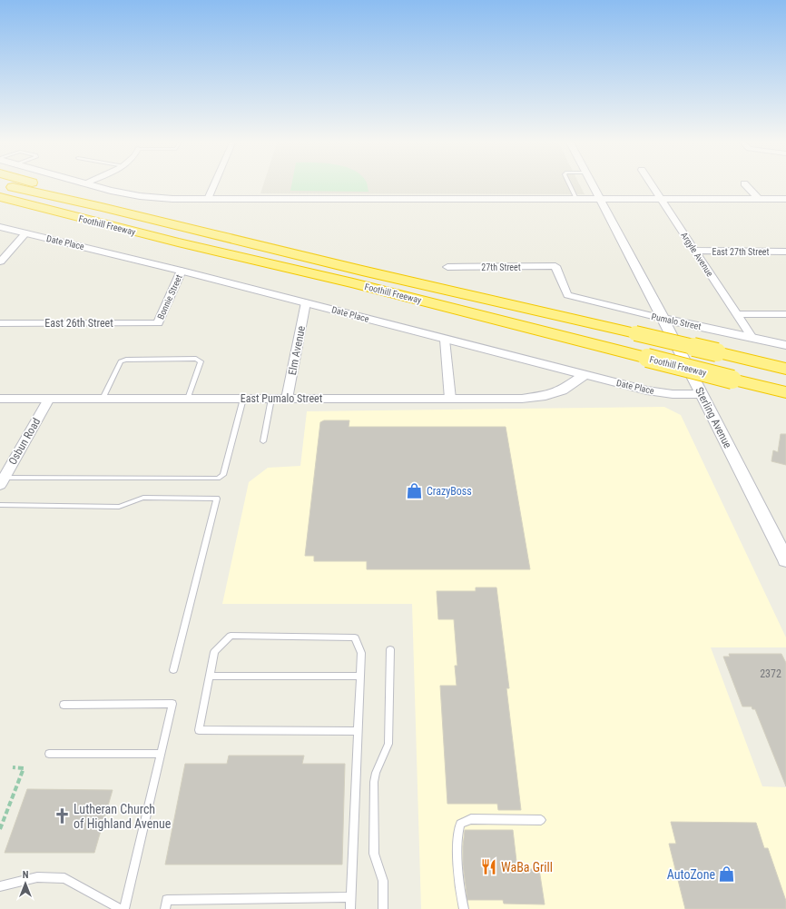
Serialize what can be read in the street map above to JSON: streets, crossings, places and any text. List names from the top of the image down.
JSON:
{
  "streets": {
    "highway": ["Foothill Freeway"],
    "street": [
      "Date Place",
      "East 27th Street",
      "Argyle Avenue",
      "27th Street",
      "Bonnie Street",
      "Pumalo Street",
      "East 26th Street",
      "Elm Avenue",
      "East Pumalo Street",
      "Sterling Avenue",
      "Osbun Road"
    ]
  },
  "crossings": [
    ["Date Place", "Bonnie Street"],
    ["Date Place", "Elm Avenue"],
    ["Date Place", "East Pumalo Street"],
    ["Date Place", "Sterling Avenue"],
    ["East 27th Street", "Argyle Avenue"],
    ["Argyle Avenue", "Pumalo Street"],
    ["27th Street", "Pumalo Street"],
    ["Bonnie Street", "East 26th Street"],
    ["Pumalo Street", "Sterling Avenue"],
    ["Elm Avenue", "East Pumalo Street"],
    ["East Pumalo Street", "Osbun Road"]
  ],
  "places": {
    "shop": ["CrazyBoss", "AutoZone"],
    "church": ["Lutheran Church of Highland Avenue"],
    "restaurant": ["WaBa Grill"]
  },
  "house_numbers": ["2372"],
  "north": "top"
}
